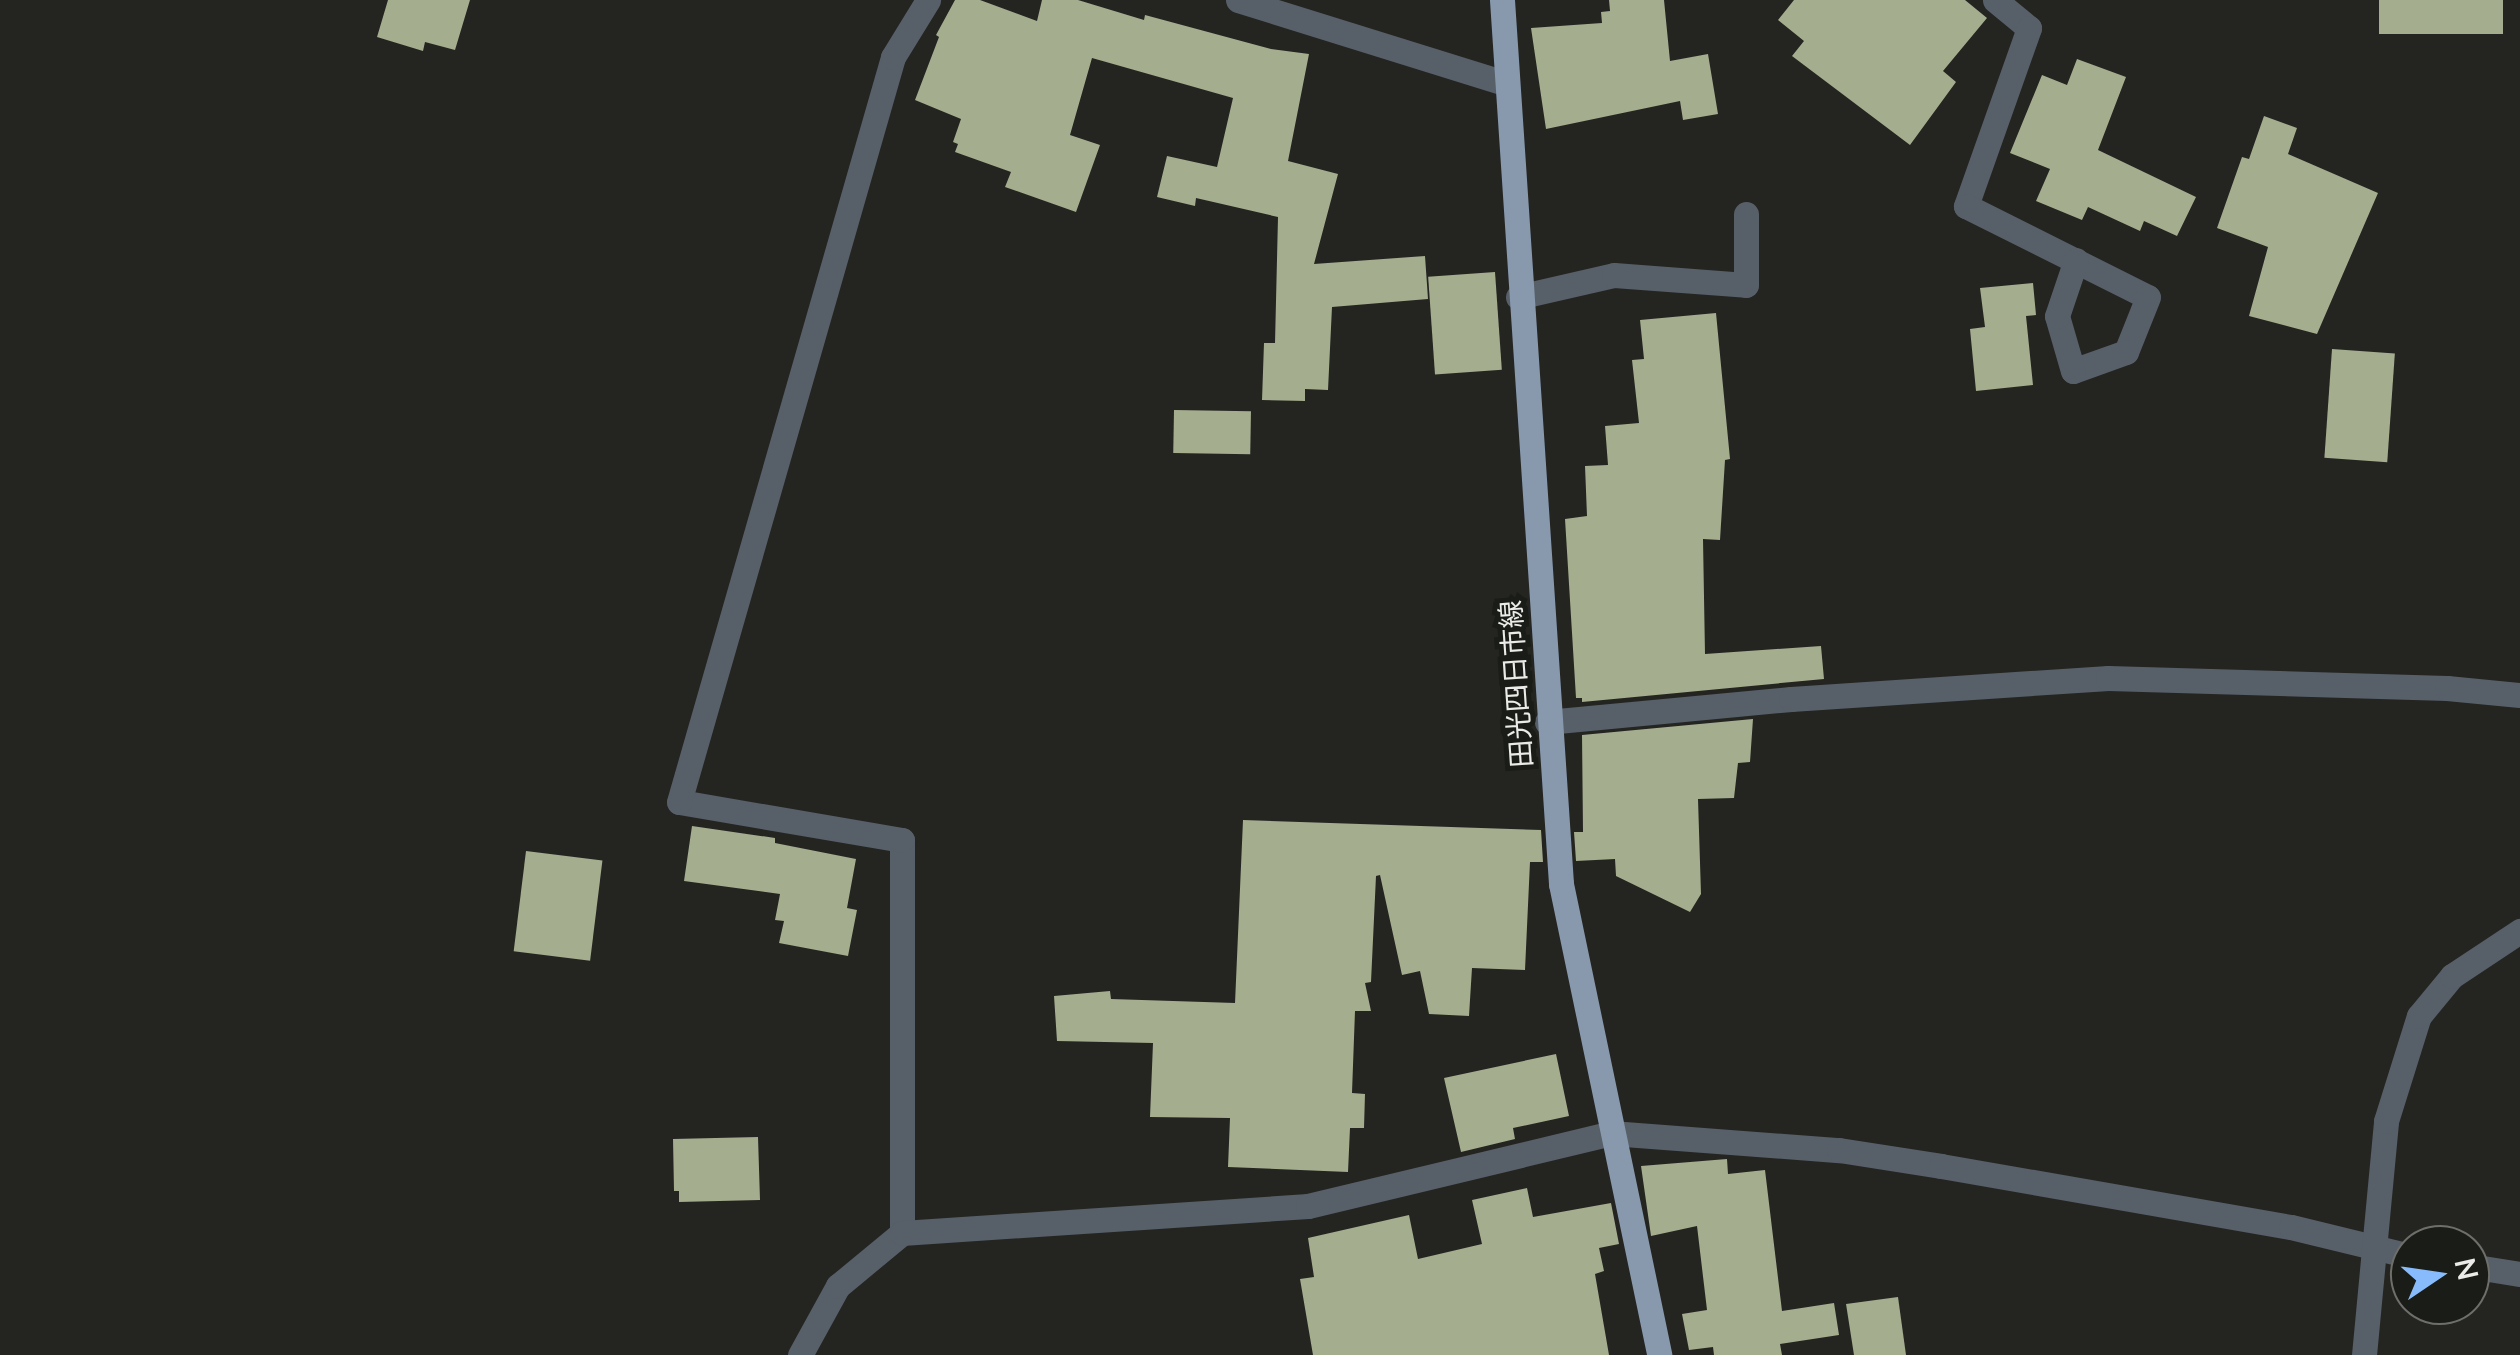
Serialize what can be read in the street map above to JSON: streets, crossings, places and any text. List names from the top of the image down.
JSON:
{
  "streets": {
    "main road": ["田光四日市線"]
  },
  "north": "right"
}
